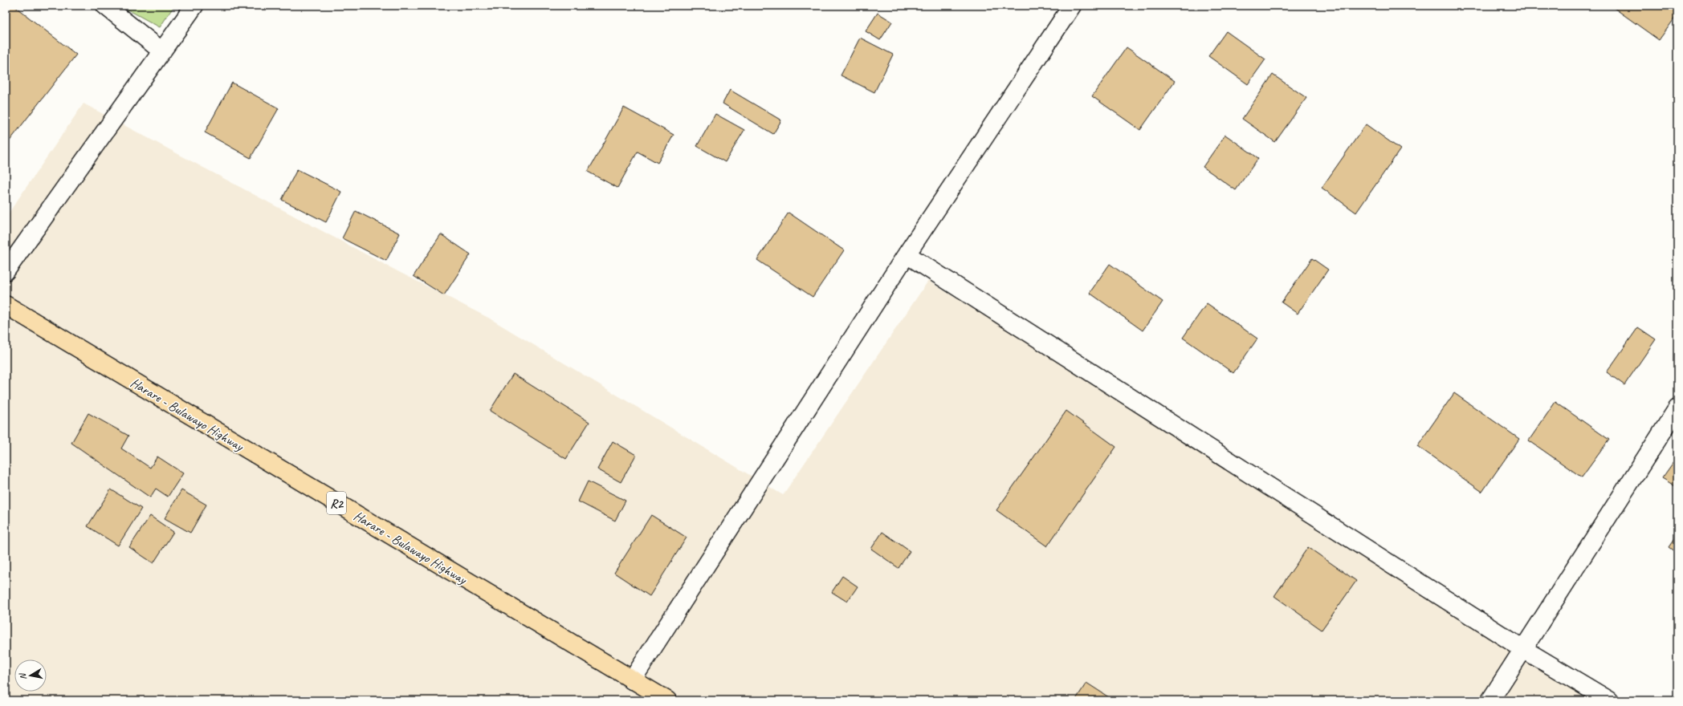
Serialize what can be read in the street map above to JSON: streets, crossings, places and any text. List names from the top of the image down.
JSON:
{
  "streets": {
    "highway": ["Harare - Bulawayo Highway", "R2"]
  },
  "north": "left"
}
